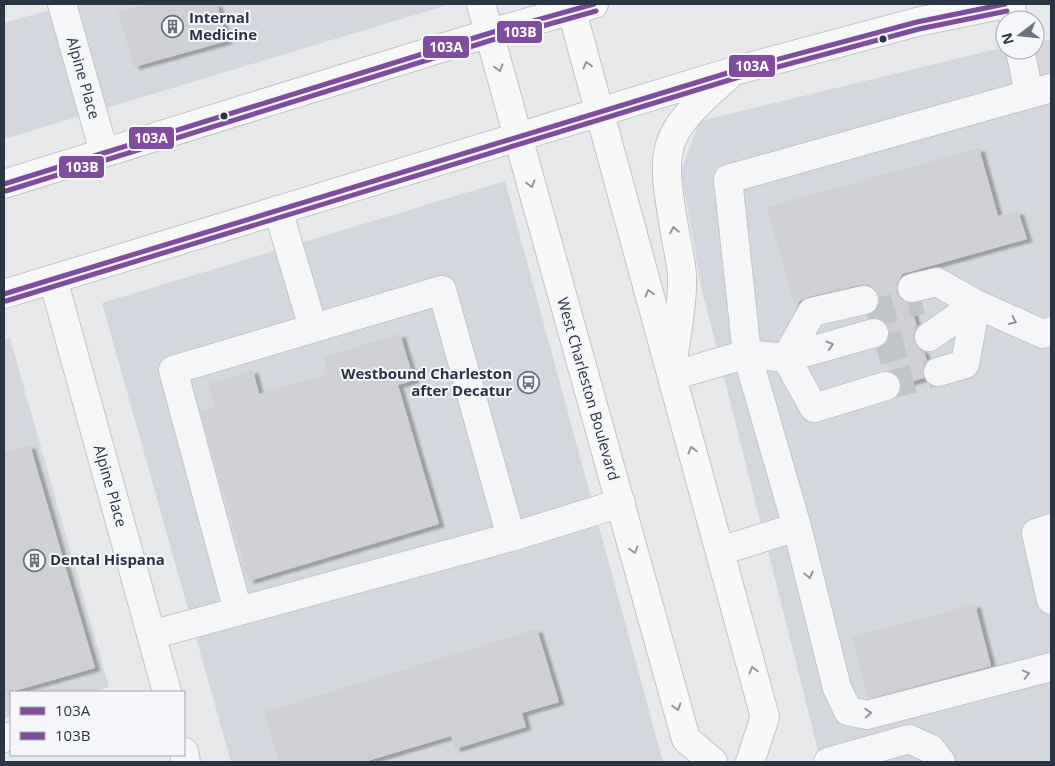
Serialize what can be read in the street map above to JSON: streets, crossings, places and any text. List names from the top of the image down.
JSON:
{
  "streets": {
    "main road": ["West Charleston Boulevard"],
    "street": ["Alpine Place"]
  },
  "places": {
    "building": ["Internal Medicine", "Dental Hispana"],
    "bus stop": ["Westbound Charleston after Decatur"]
  },
  "lines": ["transit line 103A", "transit line 103B"],
  "legend": ["103A", "103B"],
  "north": "left"
}
